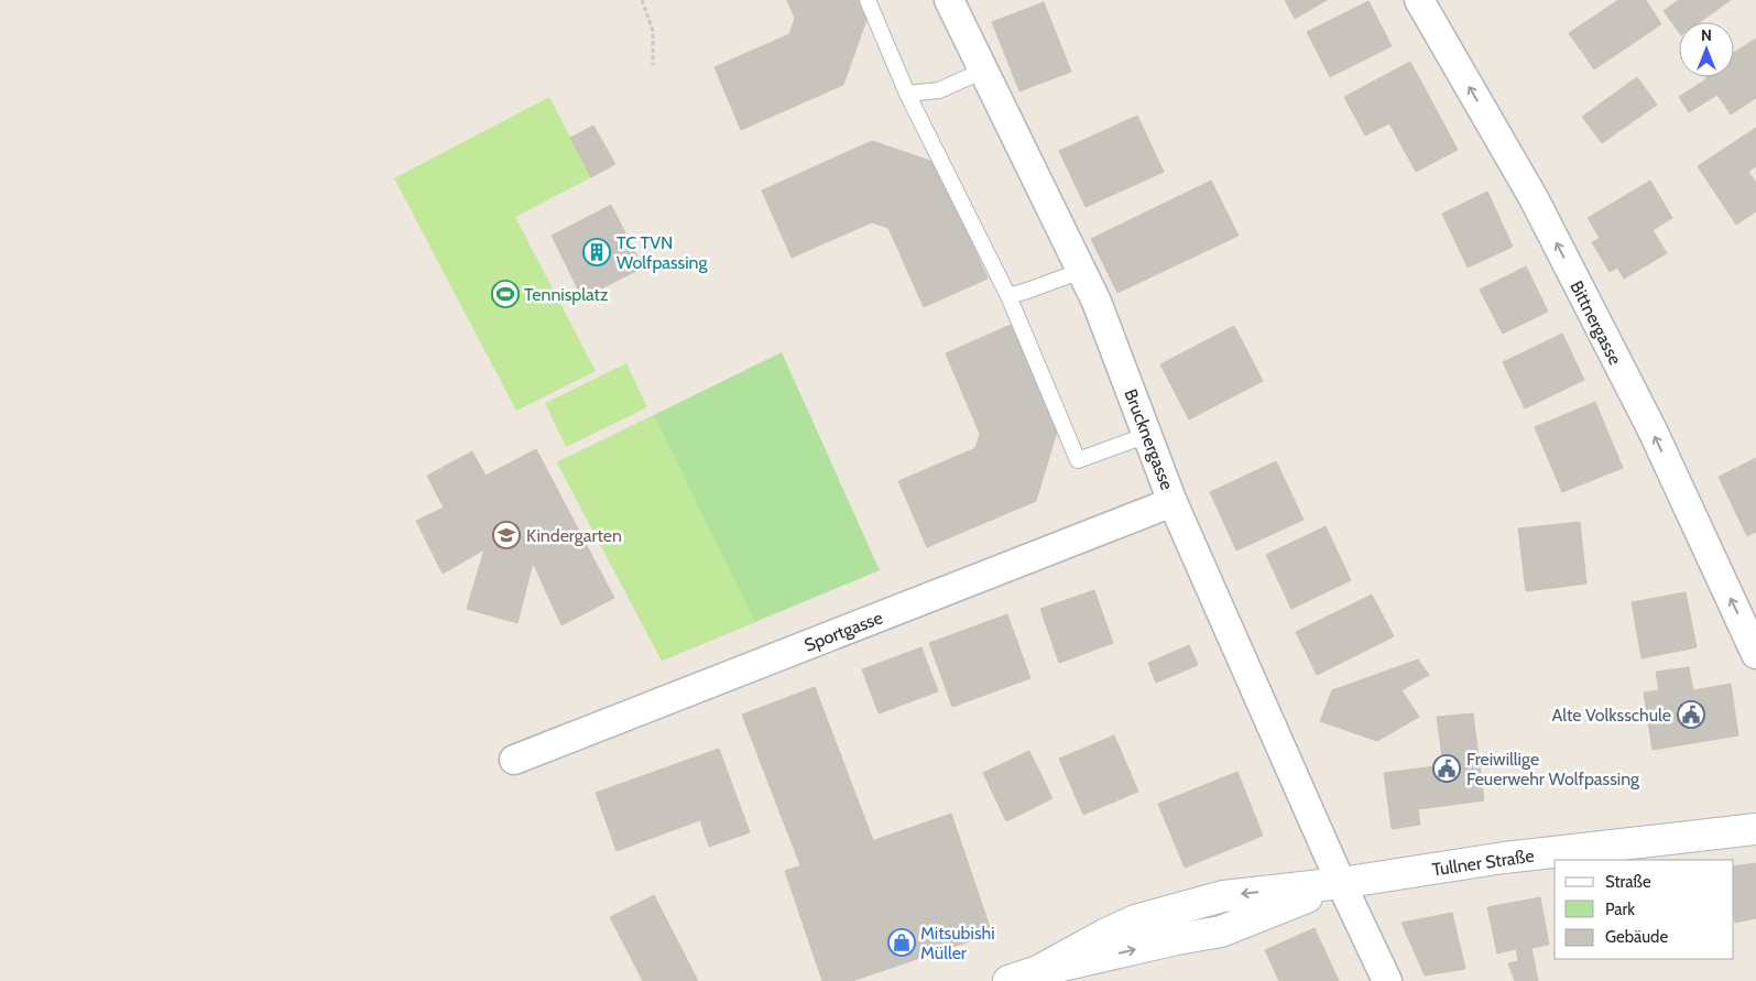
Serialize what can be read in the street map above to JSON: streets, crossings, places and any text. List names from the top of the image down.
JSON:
{
  "streets": {
    "main road": ["Tullner Straße"],
    "street": ["Bittnergasse", "Brucknergasse", "Sportgasse"]
  },
  "crossings": [
    ["Brucknergasse", "Sportgasse"],
    ["Brucknergasse", "Tullner Straße"]
  ],
  "one_way": ["Bittnergasse"],
  "places": {
    "building": ["TC TVN Wolfpassing"],
    "sports": ["Tennisplatz"],
    "school or university": ["Kindergarten"],
    "public building": ["Alte Volksschule", "Freiwillige Feuerwehr Wolfpassing"],
    "shop": ["Mitsubishi Müller"]
  },
  "legend": ["Straße", "Park", "Gebäude"],
  "north": "top"
}
